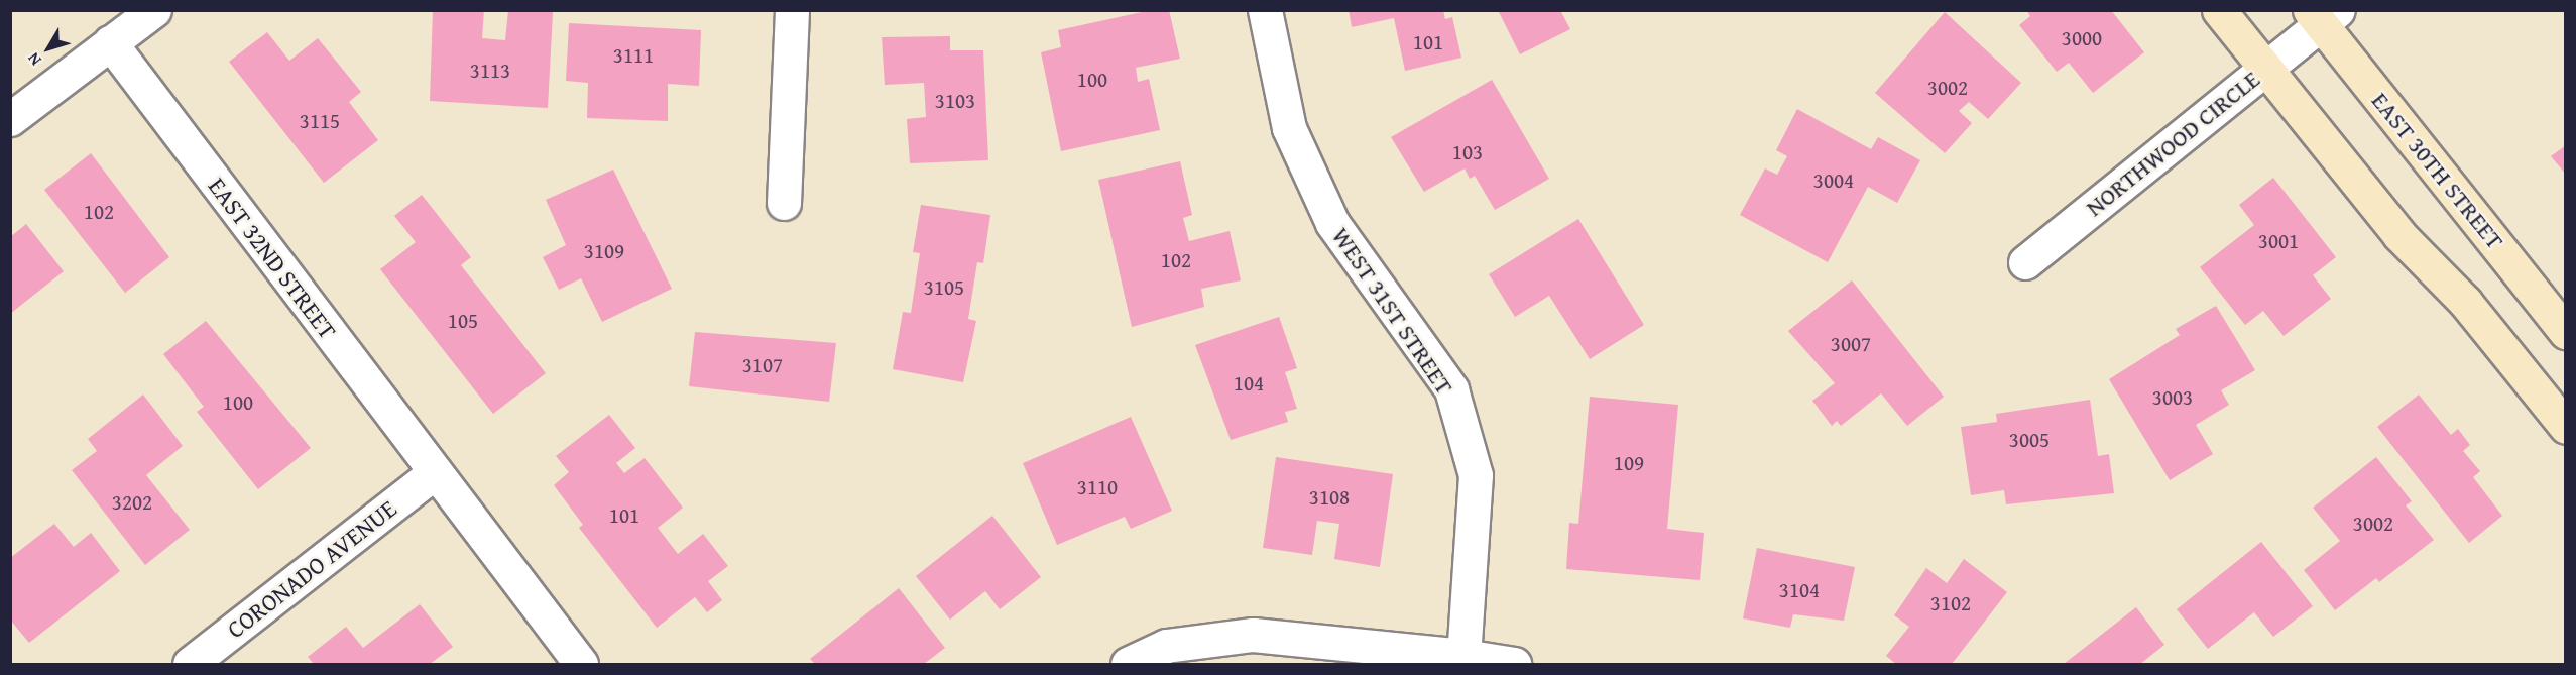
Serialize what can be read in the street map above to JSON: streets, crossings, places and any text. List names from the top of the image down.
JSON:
{
  "streets": {
    "main road": ["EAST 30TH STREET"],
    "street": [
      "NORTHWOOD CIRCLE",
      "EAST 32ND STREET",
      "WEST 31ST STREET",
      "CORONADO AVENUE"
    ]
  },
  "crossings": [
    ["NORTHWOOD CIRCLE", "EAST 30TH STREET"],
    ["EAST 32ND STREET", "CORONADO AVENUE"]
  ],
  "house_numbers": [
    "3000",
    "101",
    "3111",
    "3113",
    "100",
    "3002",
    "3103",
    "3115",
    "103",
    "3004",
    "102",
    "3001",
    "3109",
    "102",
    "3105",
    "105",
    "3007",
    "3107",
    "104",
    "3003",
    "100",
    "3005",
    "109",
    "3110",
    "3108",
    "3202",
    "101",
    "3002",
    "3104",
    "3102"
  ],
  "north": "bottom left"
}
